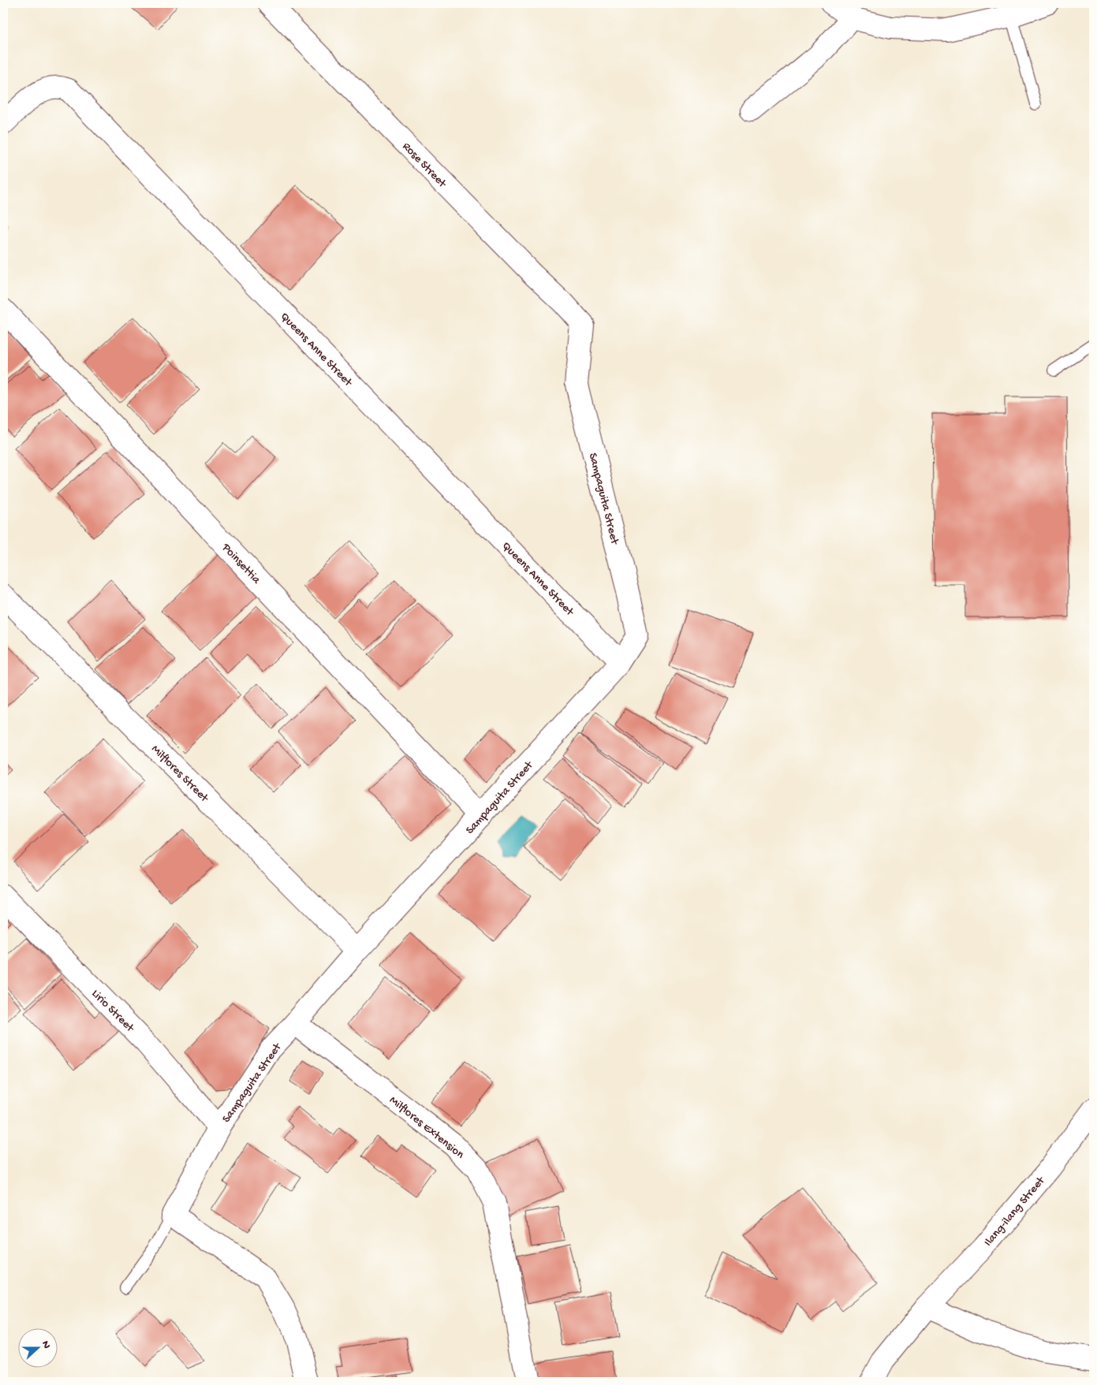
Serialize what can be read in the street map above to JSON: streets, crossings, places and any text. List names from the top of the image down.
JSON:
{
  "streets": {
    "street": [
      "Rose Street",
      "Queens Anne Street",
      "Sampaguita Street",
      "Poinsettia",
      "Milflores Street",
      "Lirio Street",
      "Milflores Extension",
      "Ilang-ilang Street"
    ]
  },
  "crossings": [
    ["Rose Street", "Sampaguita Street"],
    ["Queens Anne Street", "Sampaguita Street"],
    ["Sampaguita Street", "Poinsettia"],
    ["Sampaguita Street", "Milflores Street"],
    ["Sampaguita Street", "Lirio Street"],
    ["Sampaguita Street", "Milflores Extension"]
  ],
  "north": "right"
}
